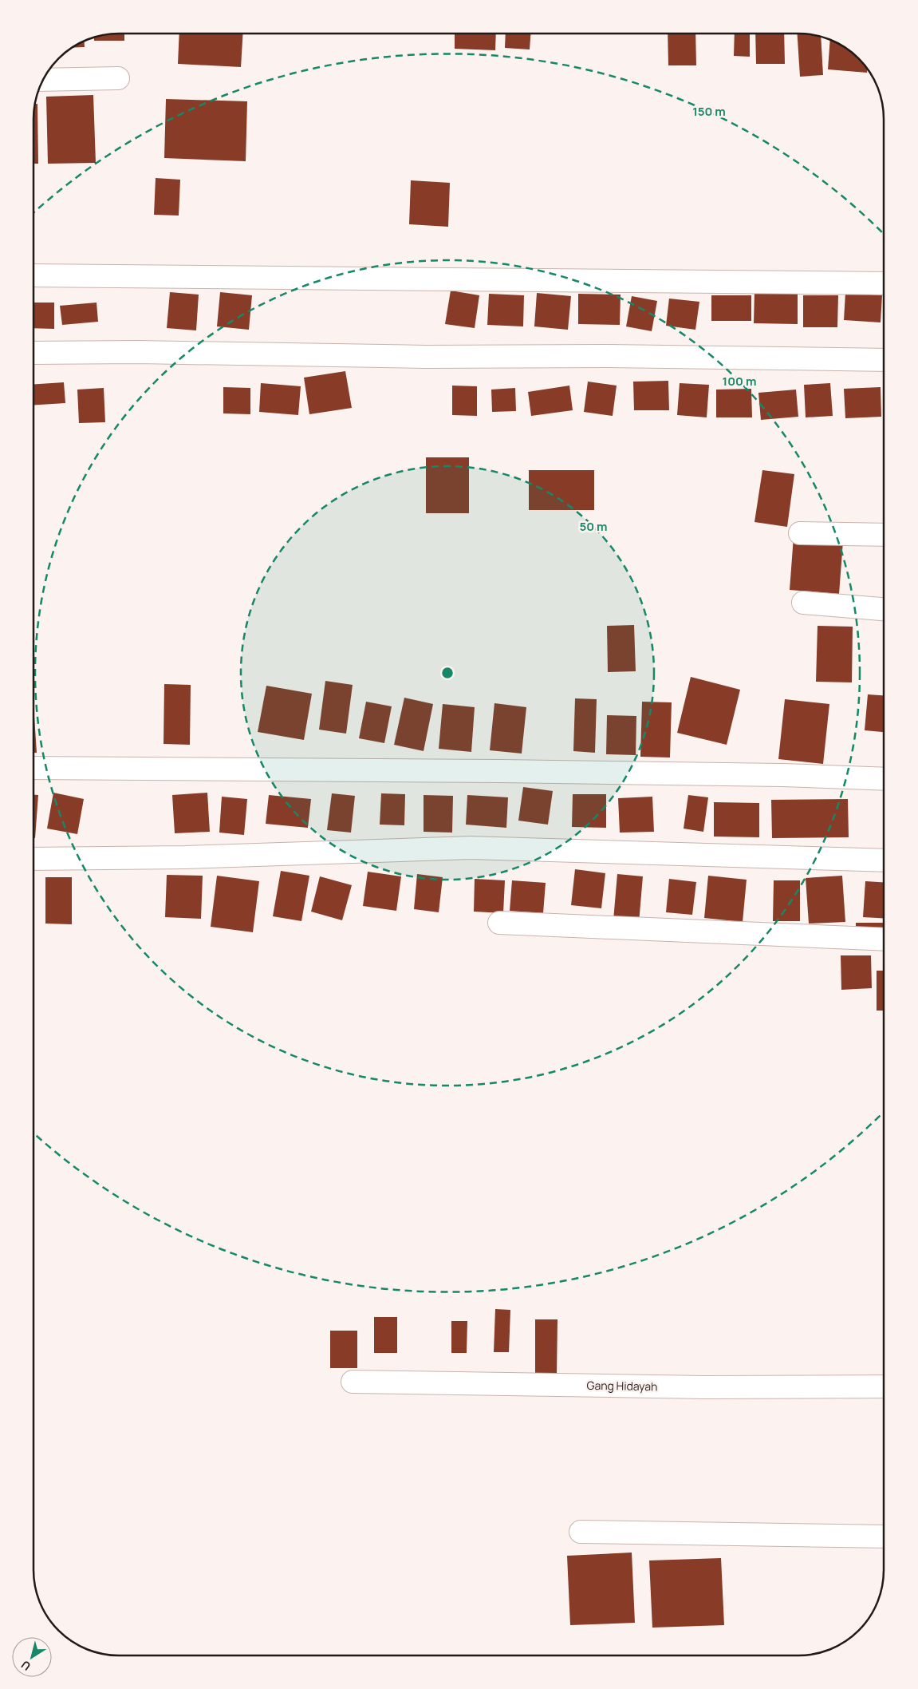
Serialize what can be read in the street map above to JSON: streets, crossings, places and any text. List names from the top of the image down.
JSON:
{
  "streets": {
    "street": ["Gang Hidayah"]
  },
  "north": "bottom left",
  "rings": ["150 m", "100 m", "50 m"]
}
